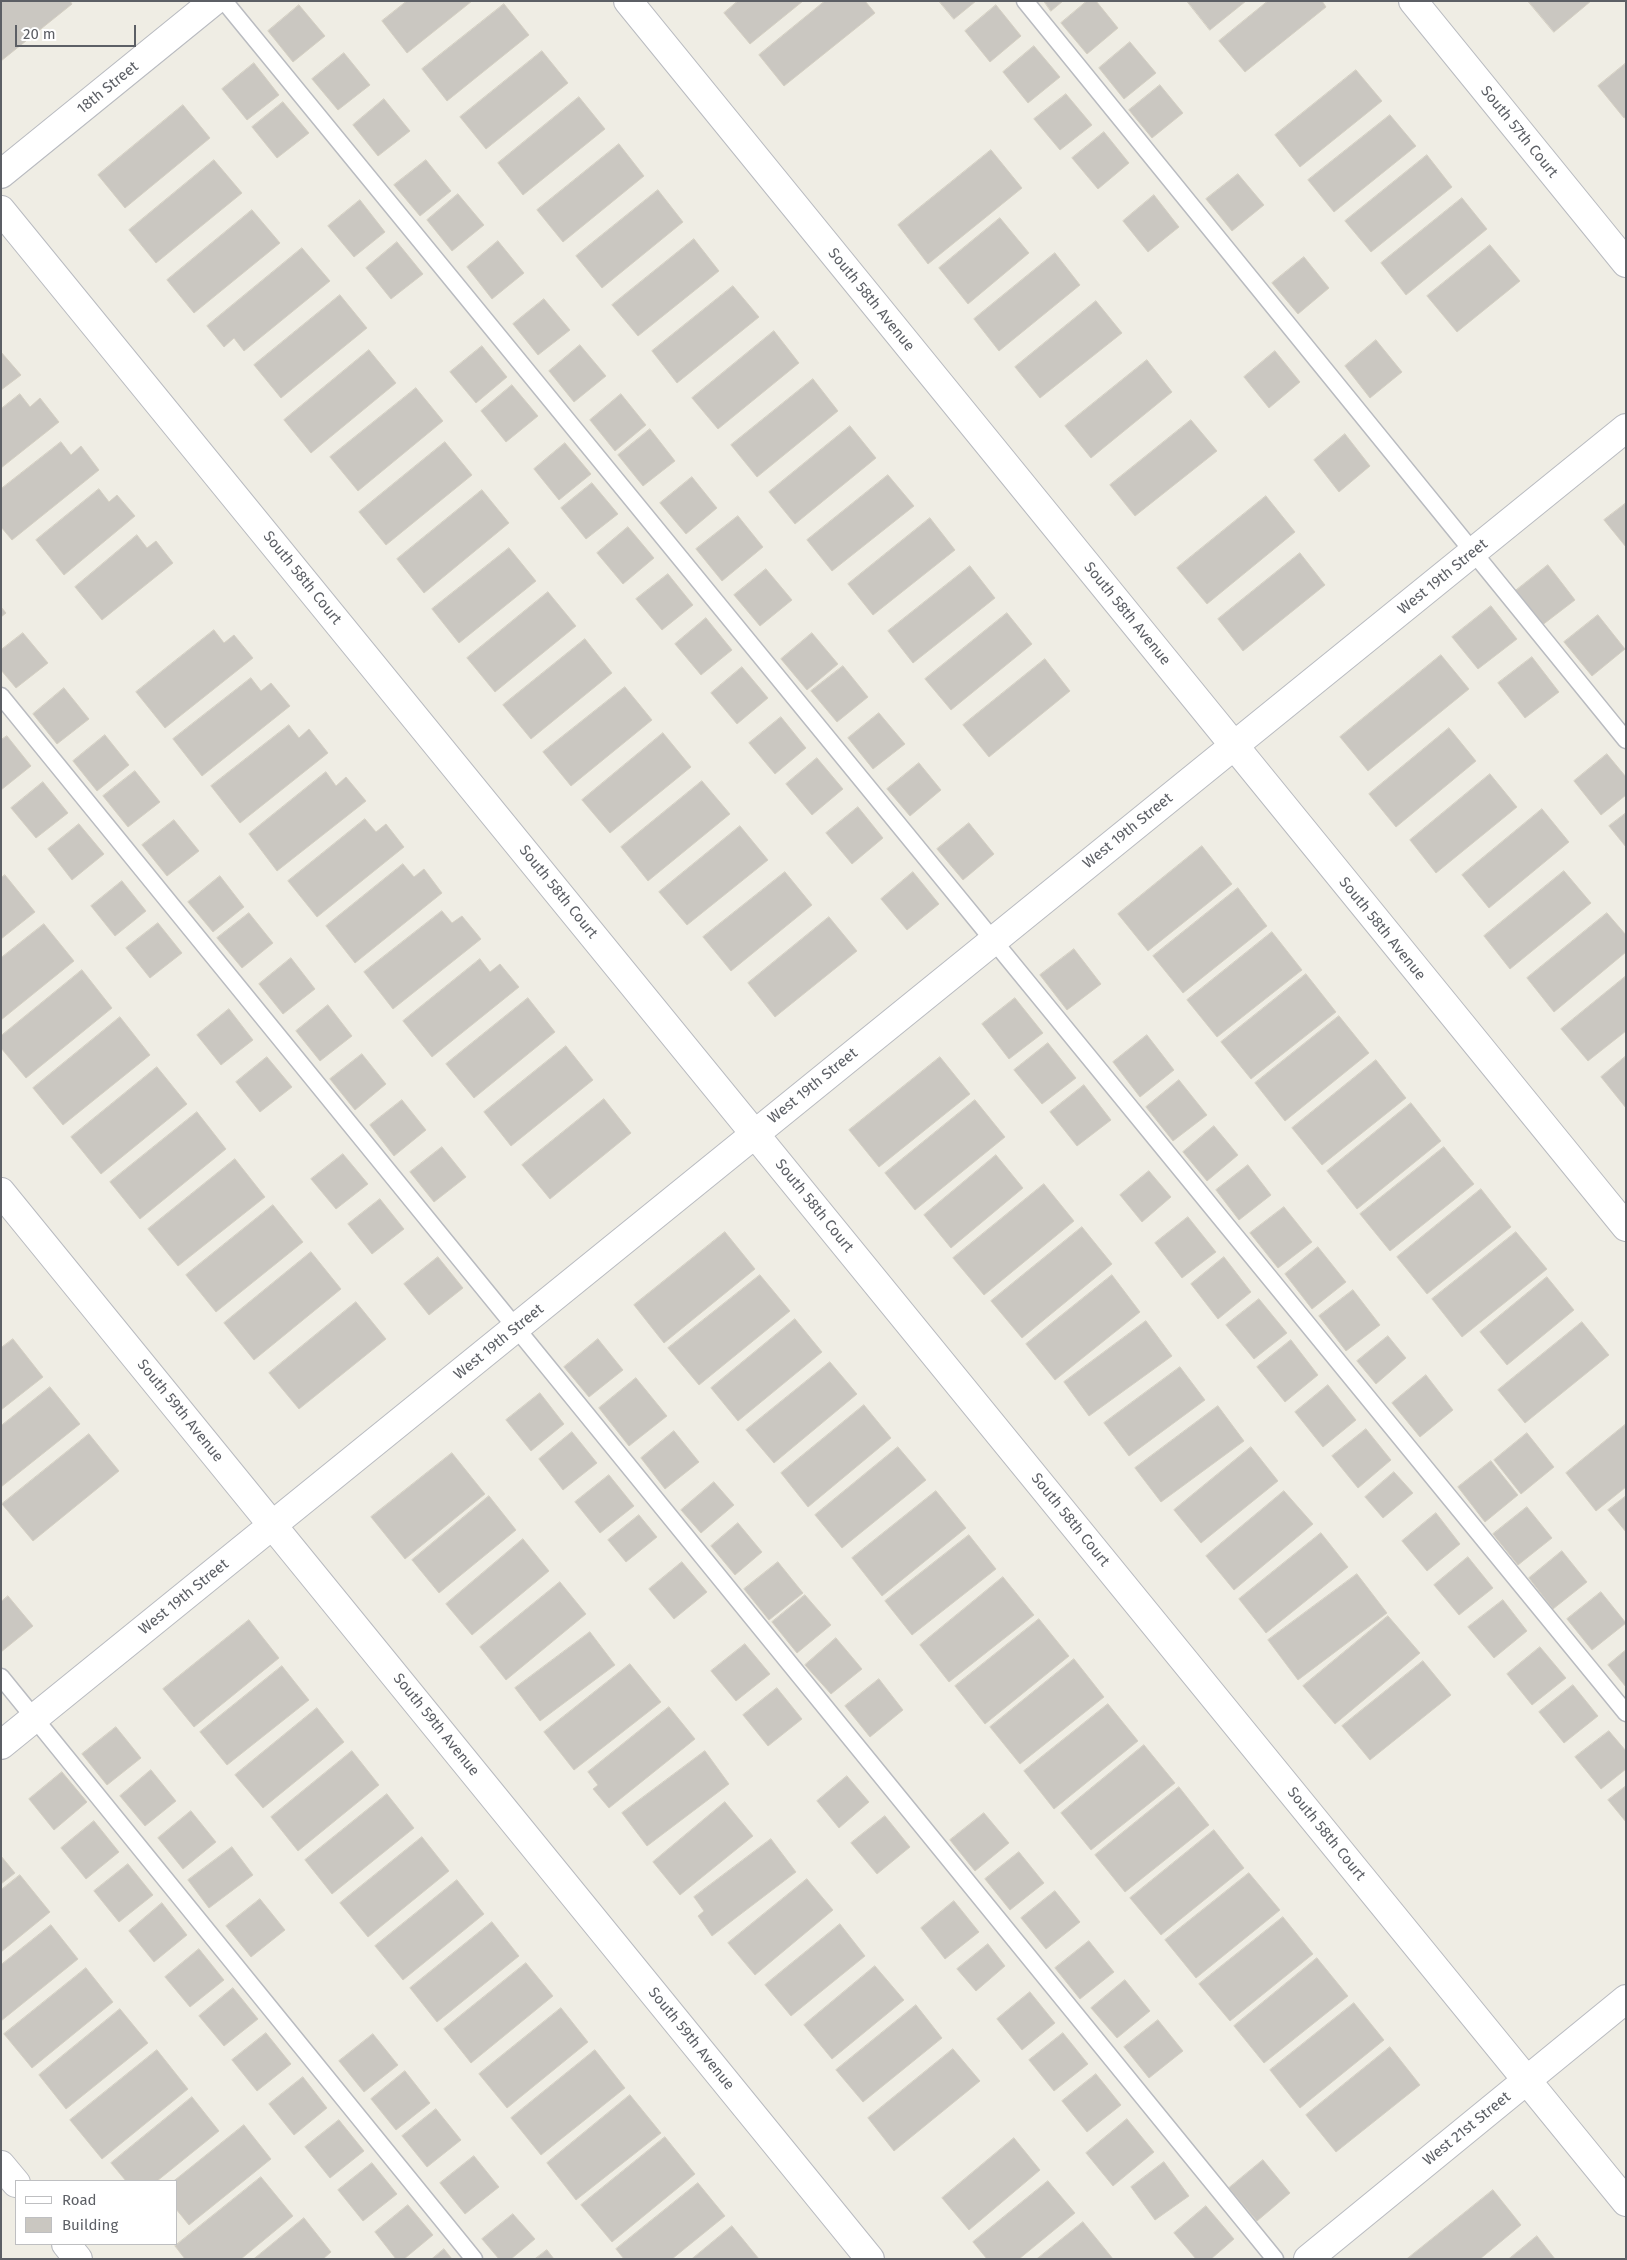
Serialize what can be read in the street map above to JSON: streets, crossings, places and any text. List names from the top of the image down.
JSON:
{
  "streets": {
    "street": [
      "18th Street",
      "South 57th Court",
      "South 58th Avenue",
      "West 19th Street",
      "South 58th Court",
      "South 59th Avenue",
      "West 21st Street"
    ]
  },
  "crossings": [
    ["South 58th Avenue", "West 19th Street"],
    ["West 19th Street", "South 58th Court"],
    ["West 19th Street", "South 59th Avenue"],
    ["South 58th Court", "West 21st Street"]
  ],
  "legend": ["Road", "Building"],
  "scale_bar": "20 m"
}
